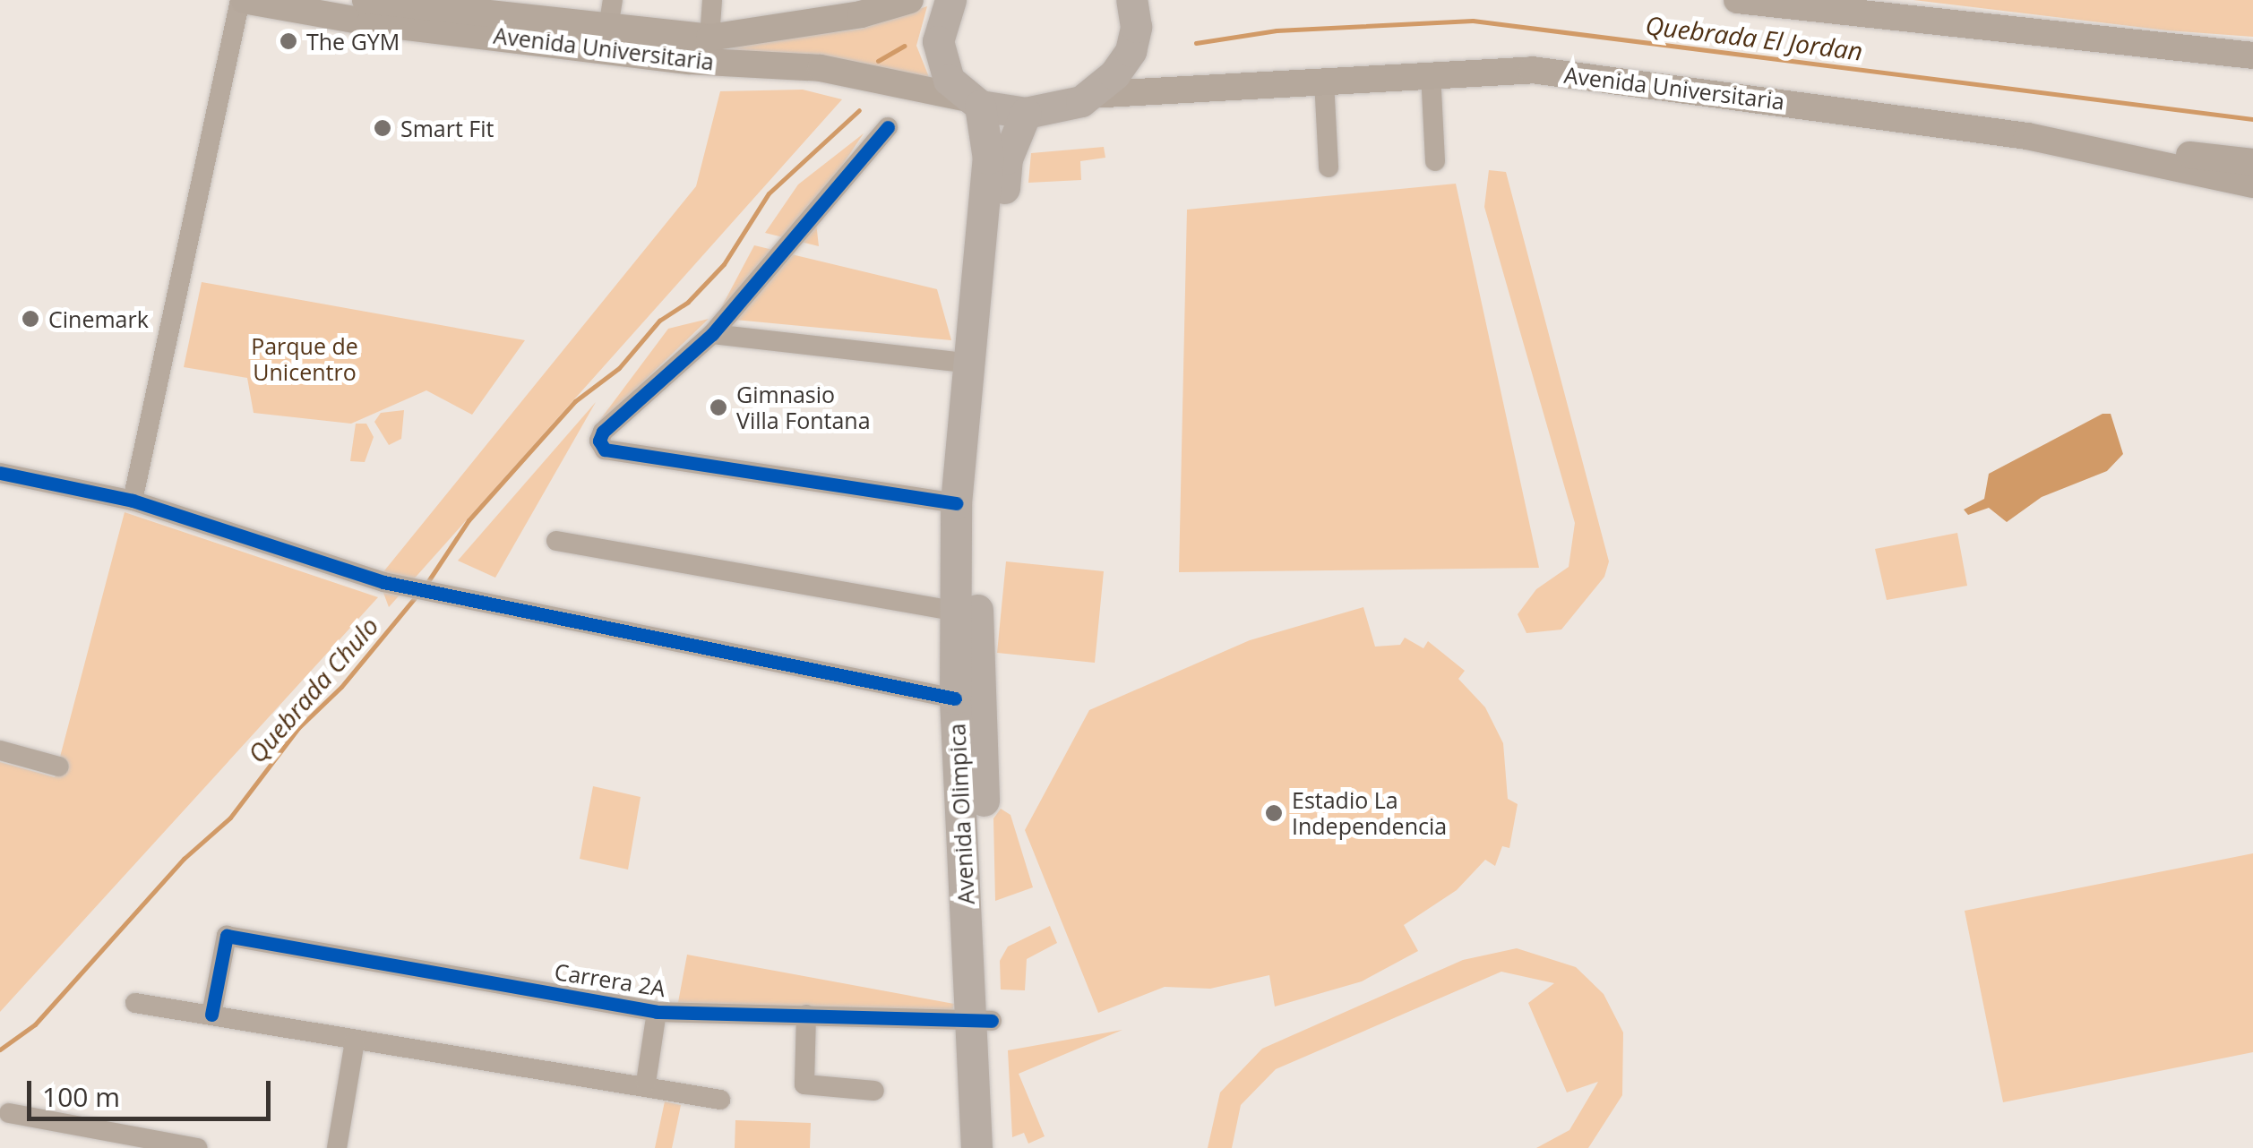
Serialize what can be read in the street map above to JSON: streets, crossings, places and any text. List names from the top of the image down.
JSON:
{
  "streets": {
    "main road": ["Avenida Universitaria", "Avenida Olimpica"],
    "street": ["Carrera 2A"]
  },
  "crossings": [
    ["Avenida Universitaria", "Avenida Olimpica"],
    ["Avenida Olimpica", "Carrera 2A"]
  ],
  "water": ["Quebrada El Jordan", "Quebrada Chulo"],
  "parks": ["Parque de Unicentro"],
  "places": [
    "The GYM",
    "Smart Fit",
    "Cinemark",
    "Gimnasio Villa Fontana",
    "Estadio La Independencia"
  ],
  "scale_bar": "100 m"
}
